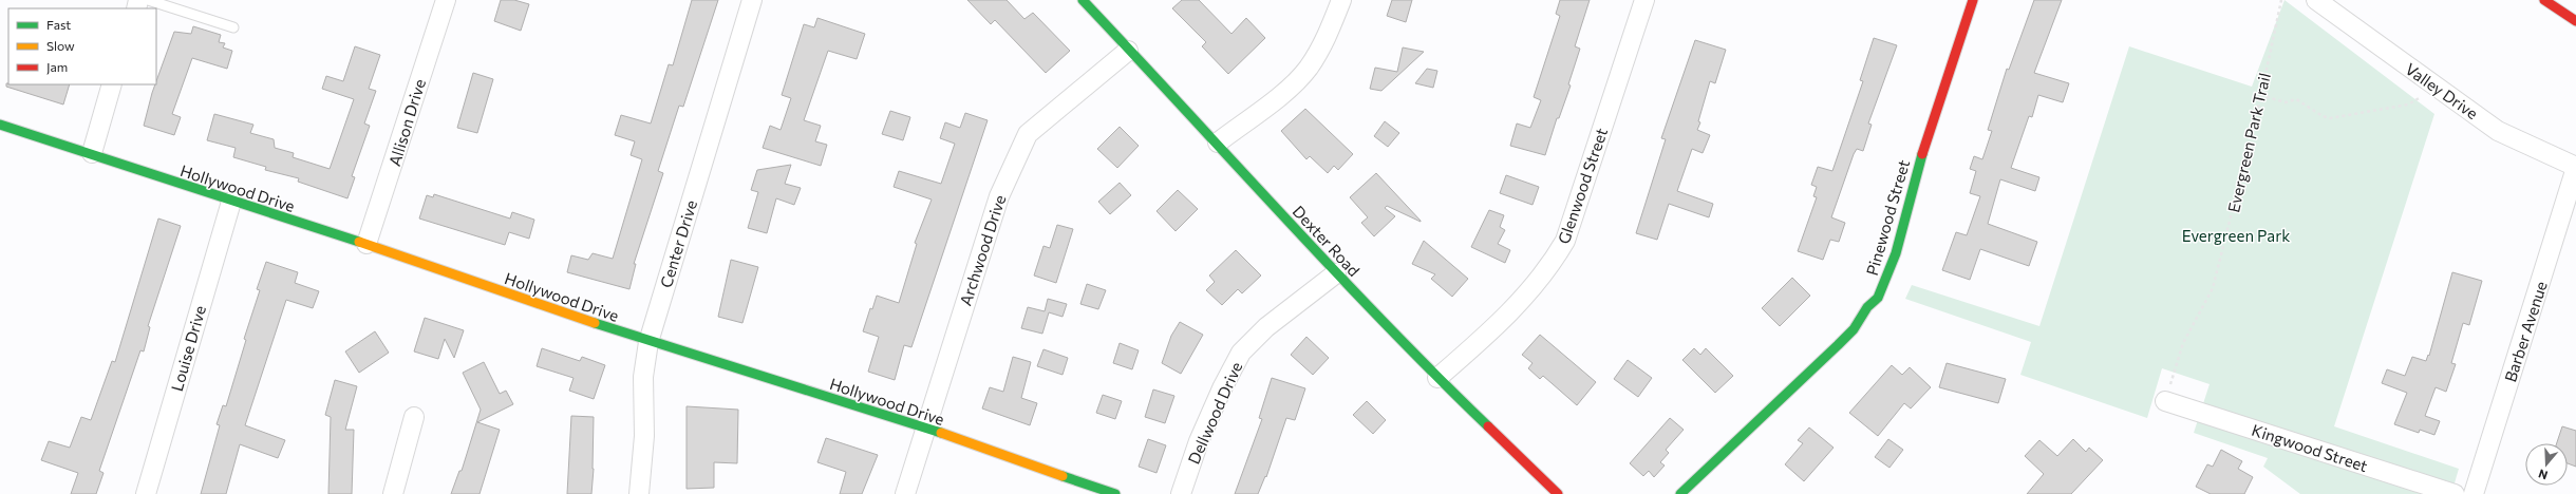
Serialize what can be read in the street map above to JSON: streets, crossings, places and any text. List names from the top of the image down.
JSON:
{
  "streets": {
    "main road": ["Hollywood Drive", "Pinewood Street", "Dexter Road"],
    "street": [
      "Valley Drive",
      "Allison Drive",
      "Glenwood Street",
      "Center Drive",
      "Archwood Drive",
      "Barber Avenue",
      "Louise Drive",
      "Dellwood Drive",
      "Kingwood Street"
    ],
    "path": ["Evergreen Park Trail"]
  },
  "crossings": [
    ["Valley Drive", "Barber Avenue"],
    ["Allison Drive", "Hollywood Drive"],
    ["Evergreen Park Trail", "Kingwood Street"],
    ["Glenwood Street", "Dexter Road"],
    ["Hollywood Drive", "Center Drive"],
    ["Hollywood Drive", "Archwood Drive"],
    ["Hollywood Drive", "Louise Drive"],
    ["Dexter Road", "Archwood Drive"],
    ["Dexter Road", "Dellwood Drive"]
  ],
  "parks": ["Evergreen Park"],
  "legend": ["Fast", "Slow", "Jam"],
  "north": "bottom"
}
